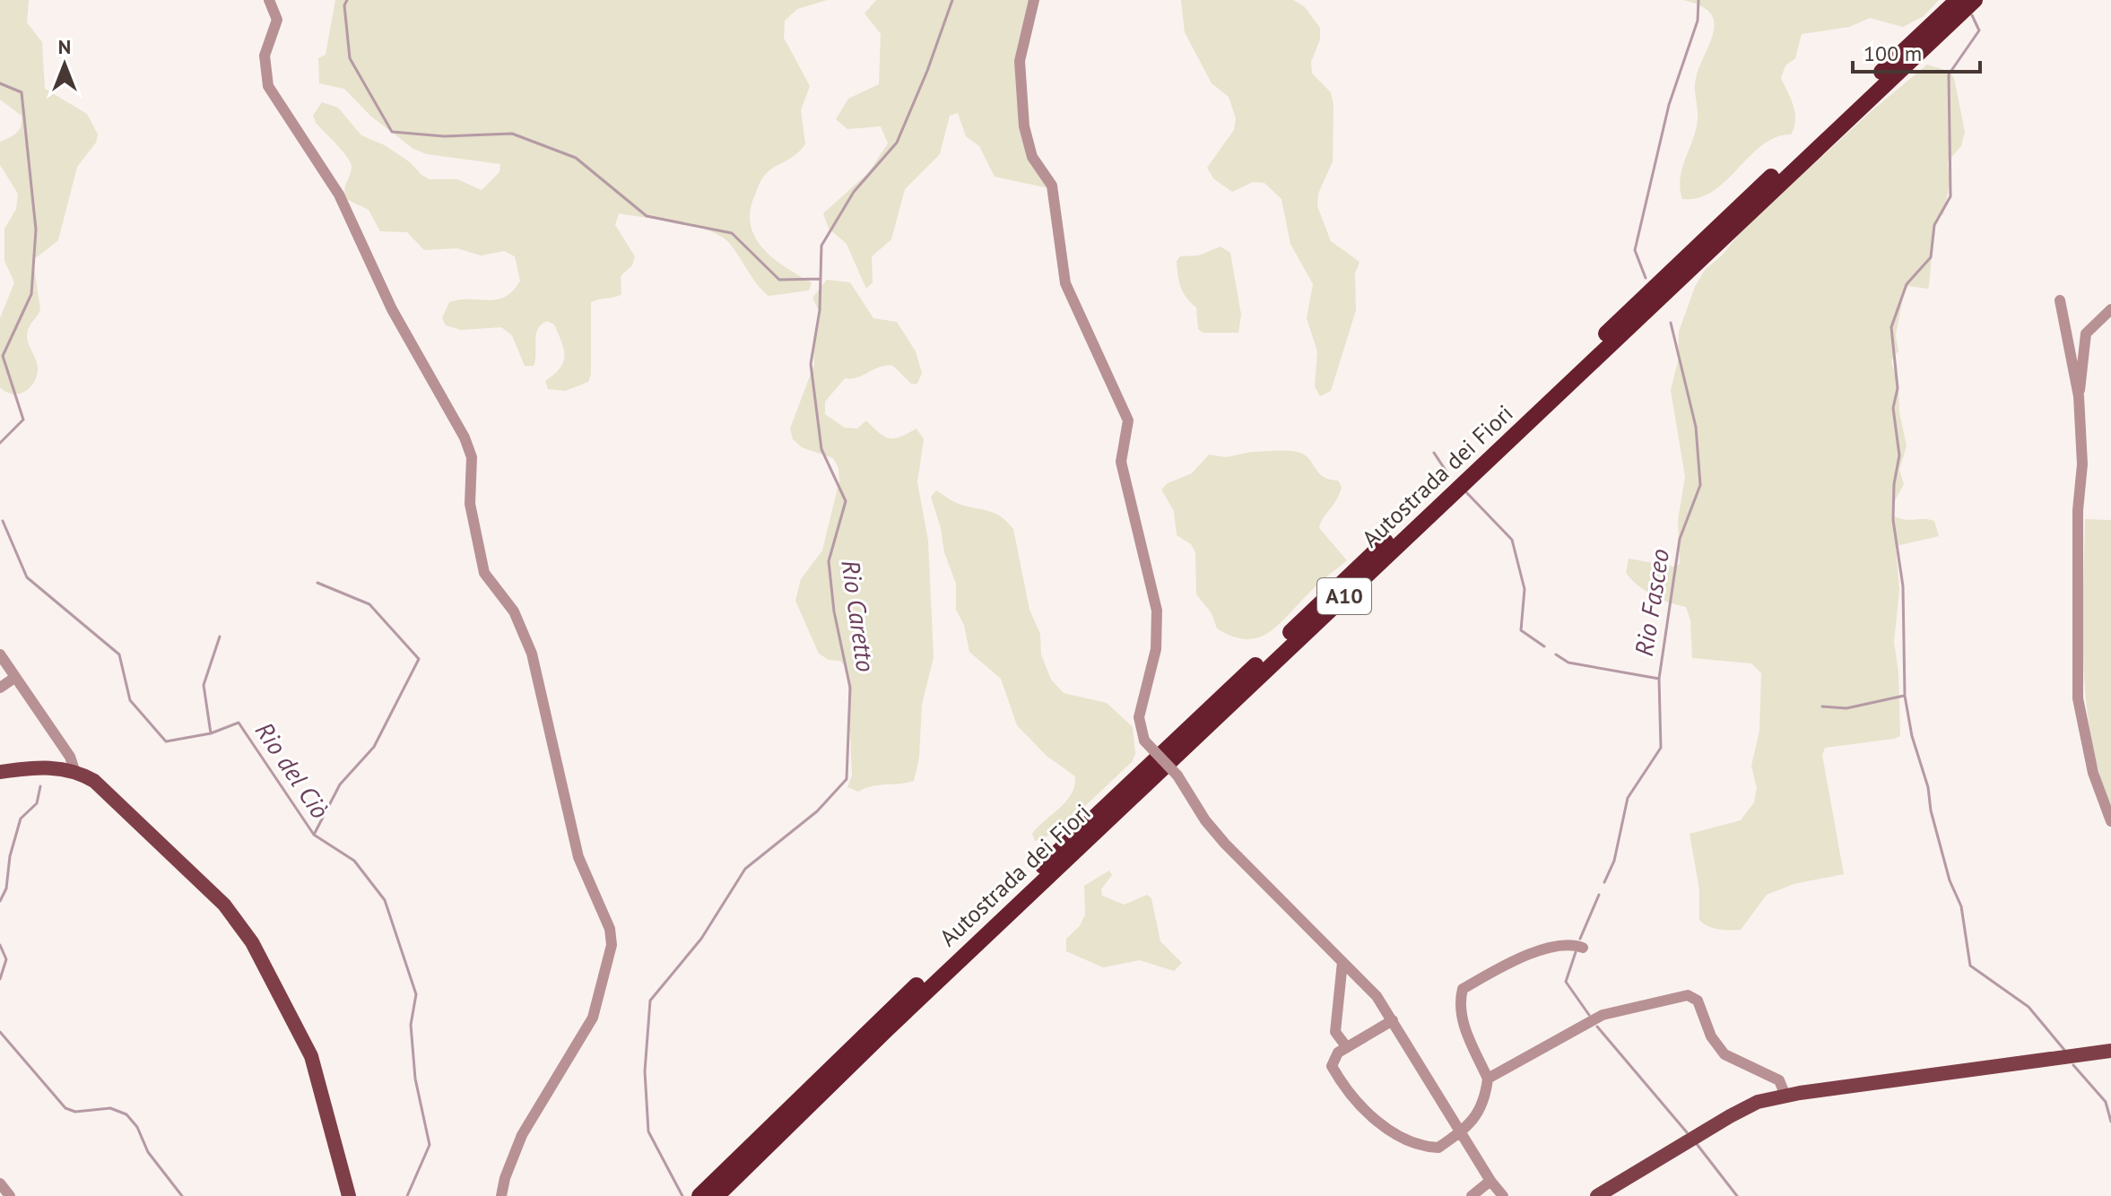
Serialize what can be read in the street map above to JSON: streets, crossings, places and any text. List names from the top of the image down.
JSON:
{
  "streets": {
    "highway": ["Autostrada dei Fiori", "A10"]
  },
  "water": ["Rio Fasceo", "Rio Caretto", "Rio del Ciò"],
  "scale_bar": "100 m",
  "north": "top"
}
